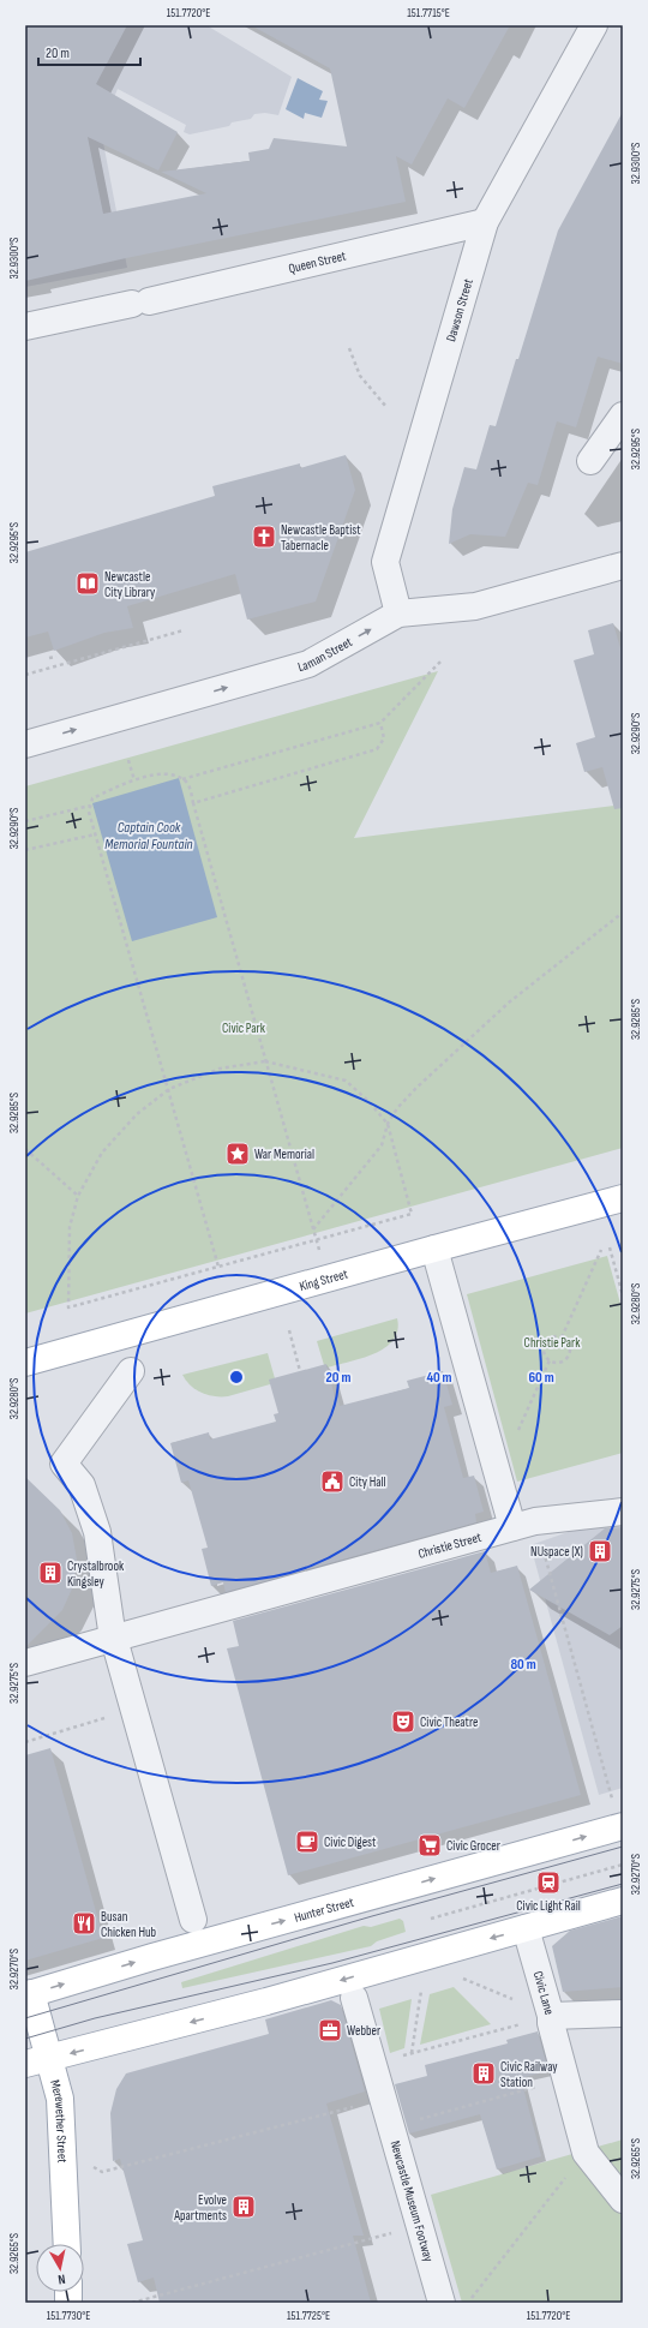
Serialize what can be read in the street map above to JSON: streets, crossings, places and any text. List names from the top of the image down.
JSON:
{
  "streets": {
    "main road": ["King Street", "Hunter Street", "Merewether Street"],
    "street": [
      "Queen Street",
      "Dawson Street",
      "Laman Street",
      "Christie Street",
      "Civic Lane",
      "Newcastle Museum Footway"
    ]
  },
  "crossings": [
    ["Queen Street", "Dawson Street"],
    ["Dawson Street", "Laman Street"],
    ["Hunter Street", "Merewether Street"]
  ],
  "one_way": ["Laman Street"],
  "water": ["Captain Cook Memorial Fountain"],
  "parks": ["Civic Park", "Christie Park"],
  "places": {
    "church": ["Newcastle Baptist Tabernacle"],
    "library": ["Newcastle City Library"],
    "place": ["War Memorial"],
    "public building": ["City Hall"],
    "building": [
      "NUspace (X)",
      "Crystalbrook Kingsley",
      "Civic Railway Station",
      "Evolve Apartments"
    ],
    "theatre": ["Civic Theatre"],
    "cafe": ["Civic Digest"],
    "supermarket": ["Civic Grocer"],
    "station": ["Civic Light Rail"],
    "restaurant": ["Busan Chicken Hub"],
    "office": ["Webber"]
  },
  "scale_bar": "20 m",
  "north": "bottom",
  "coordinates": [
    "151.7720°E",
    "151.7715°E",
    "32.9300°S",
    "32.9295°S",
    "32.9290°S",
    "32.9285°S",
    "32.9280°S",
    "32.9275°S",
    "32.9270°S",
    "32.9265°S",
    "151.7730°E",
    "151.7725°E"
  ],
  "rings": [
    "20 m",
    "40 m",
    "60 m",
    "80 m"
  ]
}
